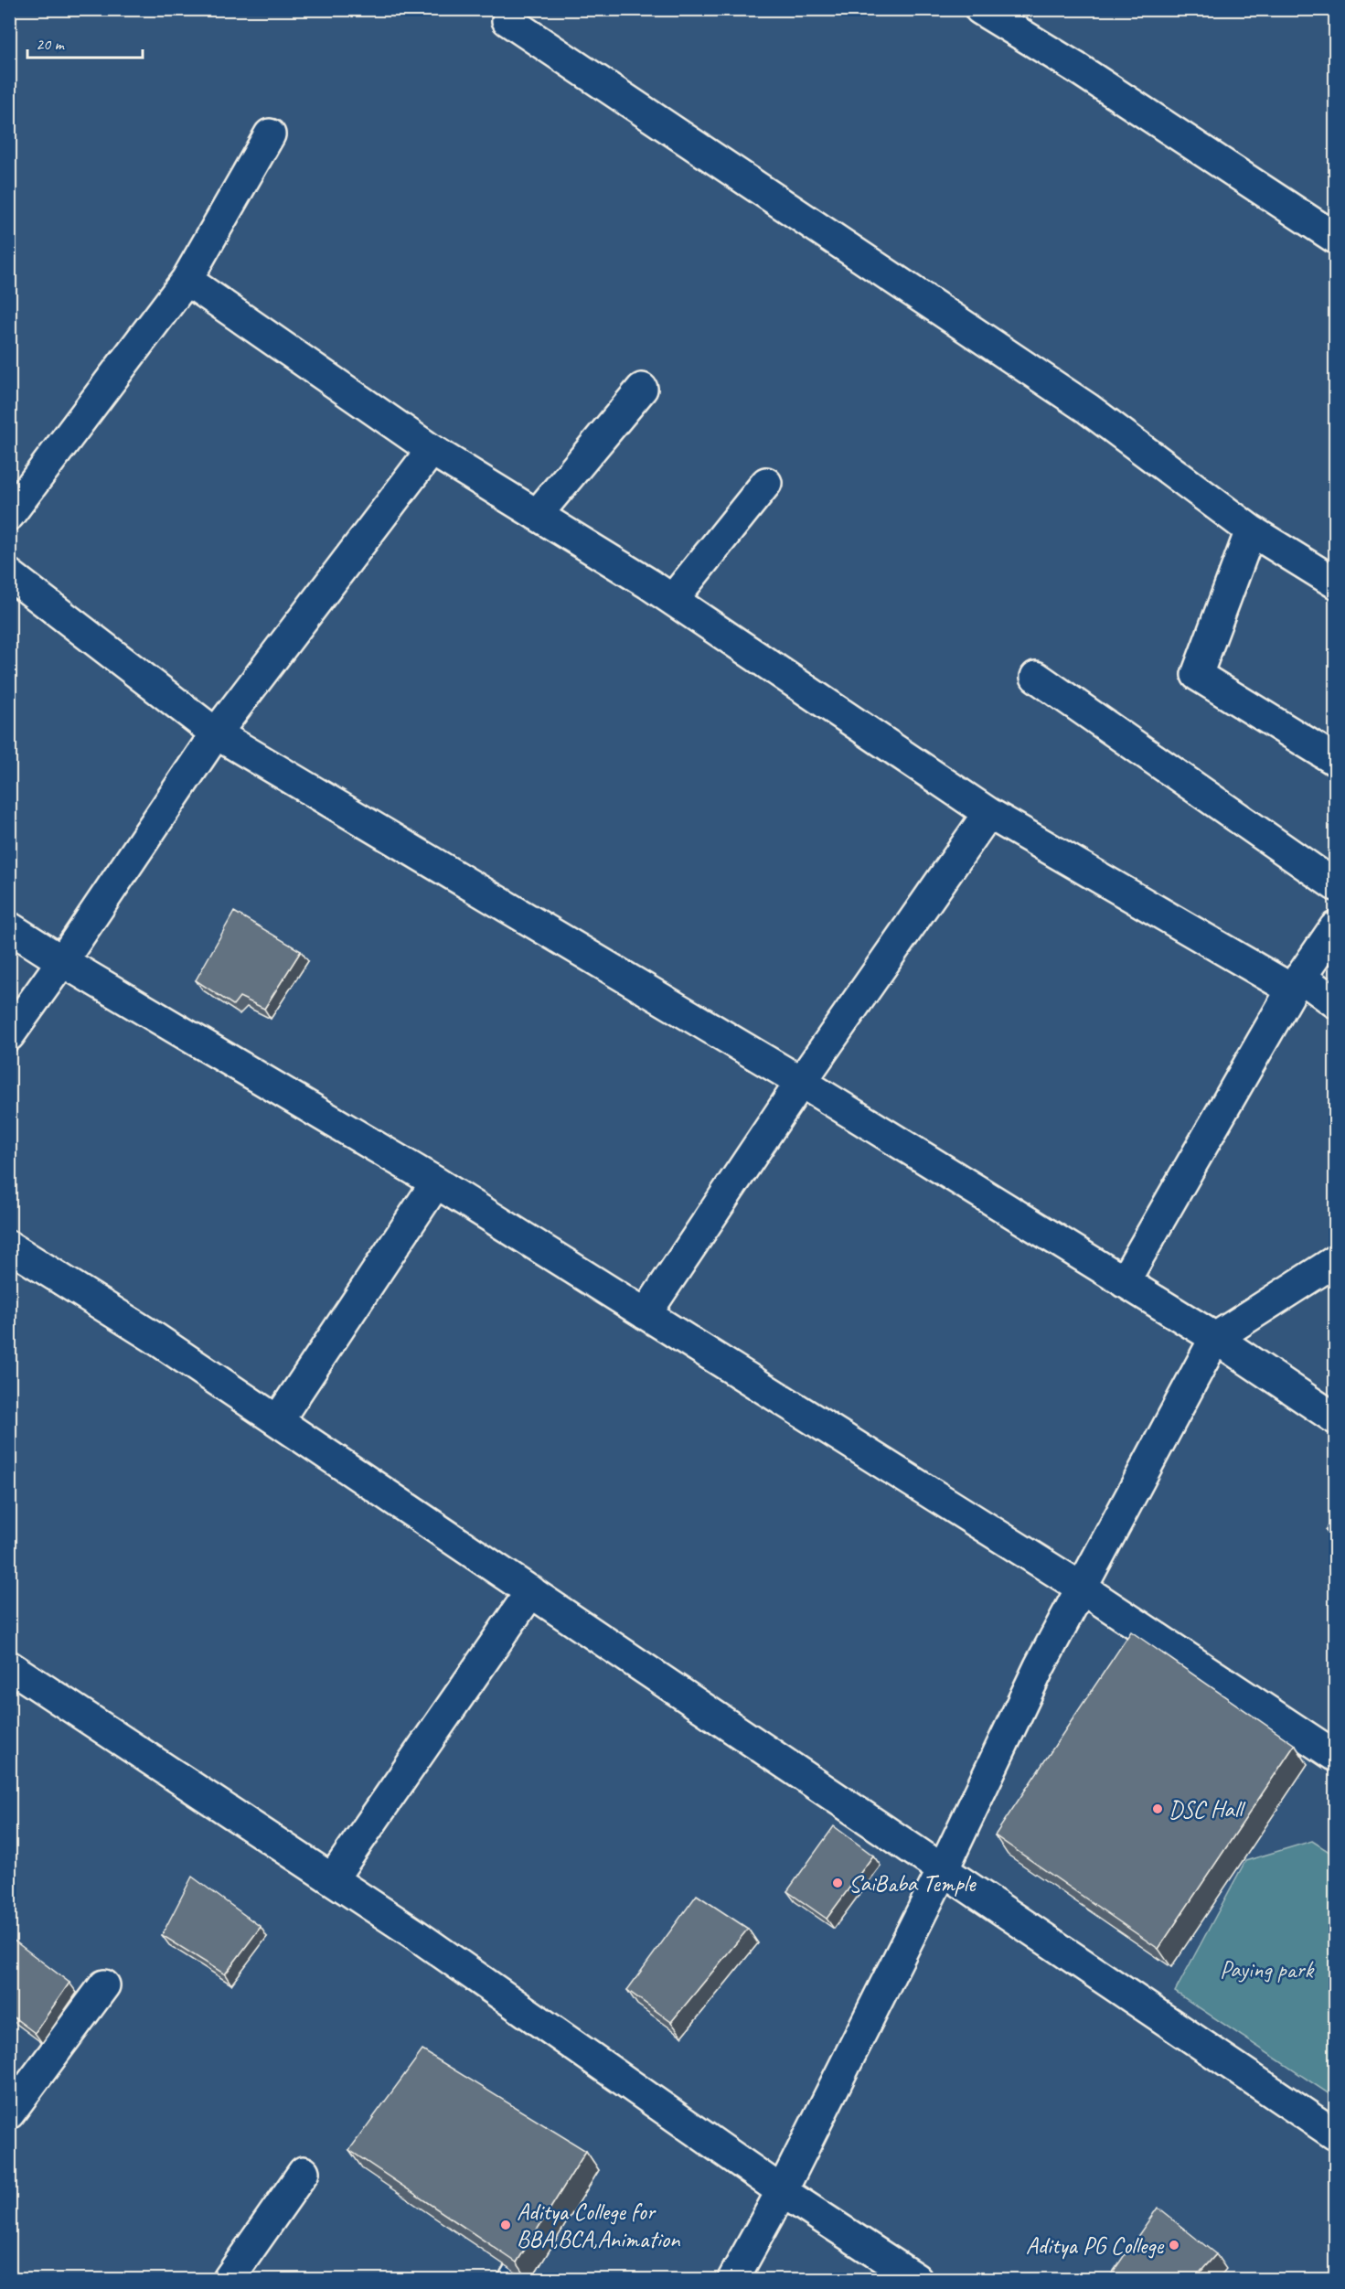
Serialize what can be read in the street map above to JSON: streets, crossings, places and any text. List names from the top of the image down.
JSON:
{
  "parks": ["Paying park"],
  "places": [
    "DSC Hall",
    "SaiBaba Temple",
    "Aditya College for BBA,BCA,Animation",
    "Aditya PG College"
  ],
  "scale_bar": "20 m"
}
